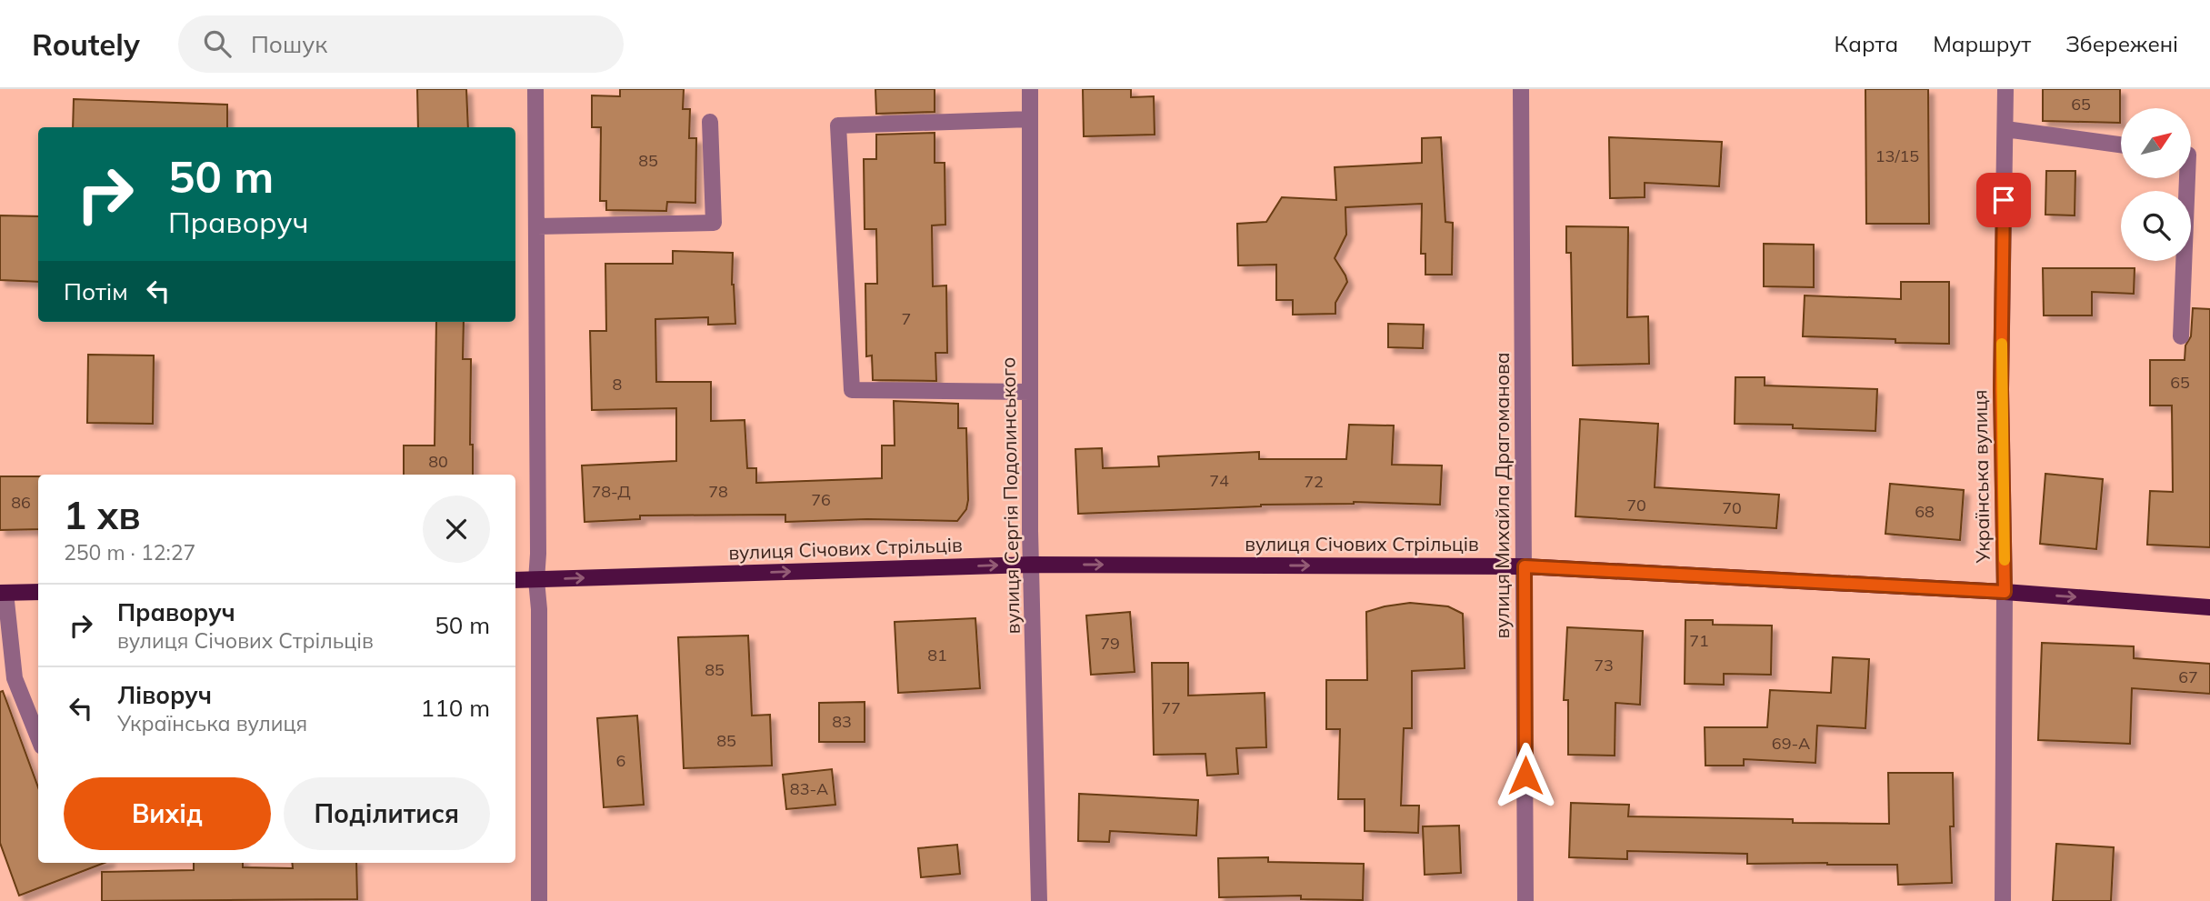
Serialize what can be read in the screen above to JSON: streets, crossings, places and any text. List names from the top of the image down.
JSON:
{
  "streets": {
    "main road": ["вулиця Січових Стрільців"],
    "street": ["Українська вулиця", "вулиця Сергія Подолинського", "вулиця Михайла Драгоманова"]
  },
  "crossings": [
    ["Українська вулиця", "вулиця Січових Стрільців"],
    ["вулиця Сергія Подолинського", "вулиця Січових Стрільців"],
    ["вулиця Михайла Драгоманова", "вулиця Січових Стрільців"]
  ],
  "one_way": ["вулиця Січових Стрільців"],
  "house_numbers": [
    "65",
    "13/15",
    "85",
    "7",
    "65",
    "8",
    "80",
    "74",
    "72",
    "78-Д",
    "78",
    "76",
    "86",
    "70",
    "70",
    "68",
    "71",
    "79",
    "81",
    "73",
    "85",
    "67",
    "77",
    "83",
    "85",
    "69-А",
    "6",
    "83-А"
  ],
  "north": "top right",
  "page": {
    "header": "Routely",
    "search": "Пошук",
    "nav": ["Карта", "Маршрут", "Збережені"],
    "turn": ["50 m", "Праворуч"],
    "then": "Потім",
    "heading": ["1 хв", "250 m · 12:27"],
    "list": [
      {
        "name": "Праворуч",
        "note": "вулиця Січових Стрільців",
        "value": "50 m"
      },
      {
        "name": "Ліворуч",
        "note": "Українська вулиця",
        "value": "110 m"
      }
    ],
    "buttons": ["Вихід", "Поділитися"]
  }
}
